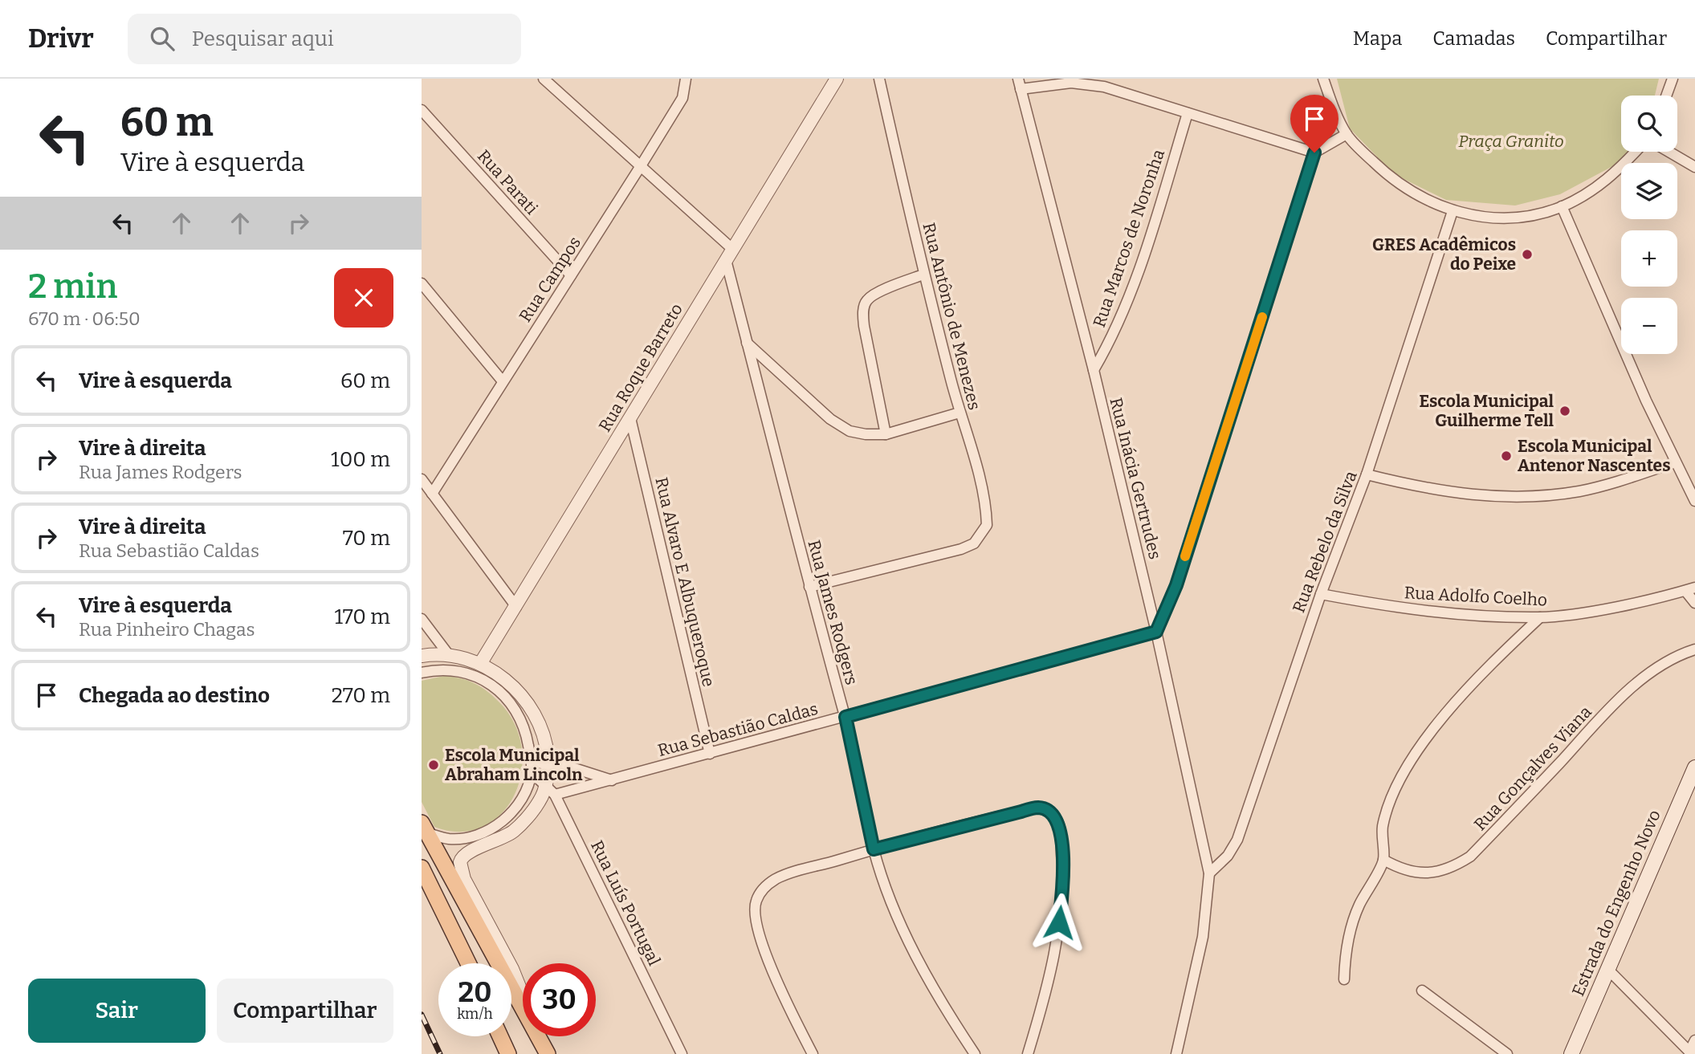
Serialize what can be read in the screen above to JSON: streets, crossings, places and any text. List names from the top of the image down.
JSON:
{
  "streets": {
    "main road": ["Estrada do Engenho Novo"],
    "street": [
      "Rua Parati",
      "Rua Marcos de Noronha",
      "Rua Campos",
      "Rua Antônio de Menezes",
      "Rua Roque Barreto",
      "Rua Inácia Gertrudes",
      "Rua Rebelo da Silva",
      "Rua Alvaro E Albuqueroque",
      "Rua Adolfo Coelho",
      "Rua James Rodgers",
      "Rua Sebastião Caldas",
      "Rua Gonçalves Viana",
      "Rua Luís Portugal"
    ]
  },
  "crossings": [
    ["Rua Parati", "Rua Campos"],
    ["Rua Marcos de Noronha", "Rua Inácia Gertrudes"],
    ["Rua Antônio de Menezes", "Rua James Rodgers"],
    ["Rua Roque Barreto", "Rua Alvaro E Albuqueroque"],
    ["Rua Roque Barreto", "Rua James Rodgers"],
    ["Rua Inácia Gertrudes", "Rua Rebelo da Silva"],
    ["Rua Inácia Gertrudes", "Rua Sebastião Caldas"],
    ["Rua Rebelo da Silva", "Rua Adolfo Coelho"],
    ["Rua Alvaro E Albuqueroque", "Rua Sebastião Caldas"],
    ["Rua James Rodgers", "Rua Sebastião Caldas"],
    ["Rua Sebastião Caldas", "Rua Luís Portugal"]
  ],
  "parks": ["Praça Granito"],
  "places": [
    "GRES Acadêmicos do Peixe",
    "Escola Municipal Guilherme Tell",
    "Escola Municipal Antenor Nascentes",
    "Escola Municipal Abraham Lincoln"
  ],
  "page": {
    "header": "Drivr",
    "search": "Pesquisar aqui",
    "nav": ["Mapa", "Camadas", "Compartilhar"],
    "turn": ["60 m", "Vire à esquerda"],
    "map_buttons": ["+", "−"],
    "heading": ["2 min", "670 m · 06:50"],
    "list": [
      {
        "name": "Vire à esquerda",
        "value": "60 m"
      },
      {
        "name": "Vire à direita",
        "note": "Rua James Rodgers",
        "value": "100 m"
      },
      {
        "name": "Vire à direita",
        "note": "Rua Sebastião Caldas",
        "value": "70 m"
      },
      {
        "name": "Vire à esquerda",
        "note": "Rua Pinheiro Chagas",
        "value": "170 m"
      },
      {
        "name": "Chegada ao destino",
        "value": "270 m"
      }
    ],
    "speed": "20 km/h",
    "limit": "30",
    "buttons": ["Sair", "Compartilhar"]
  }
}
